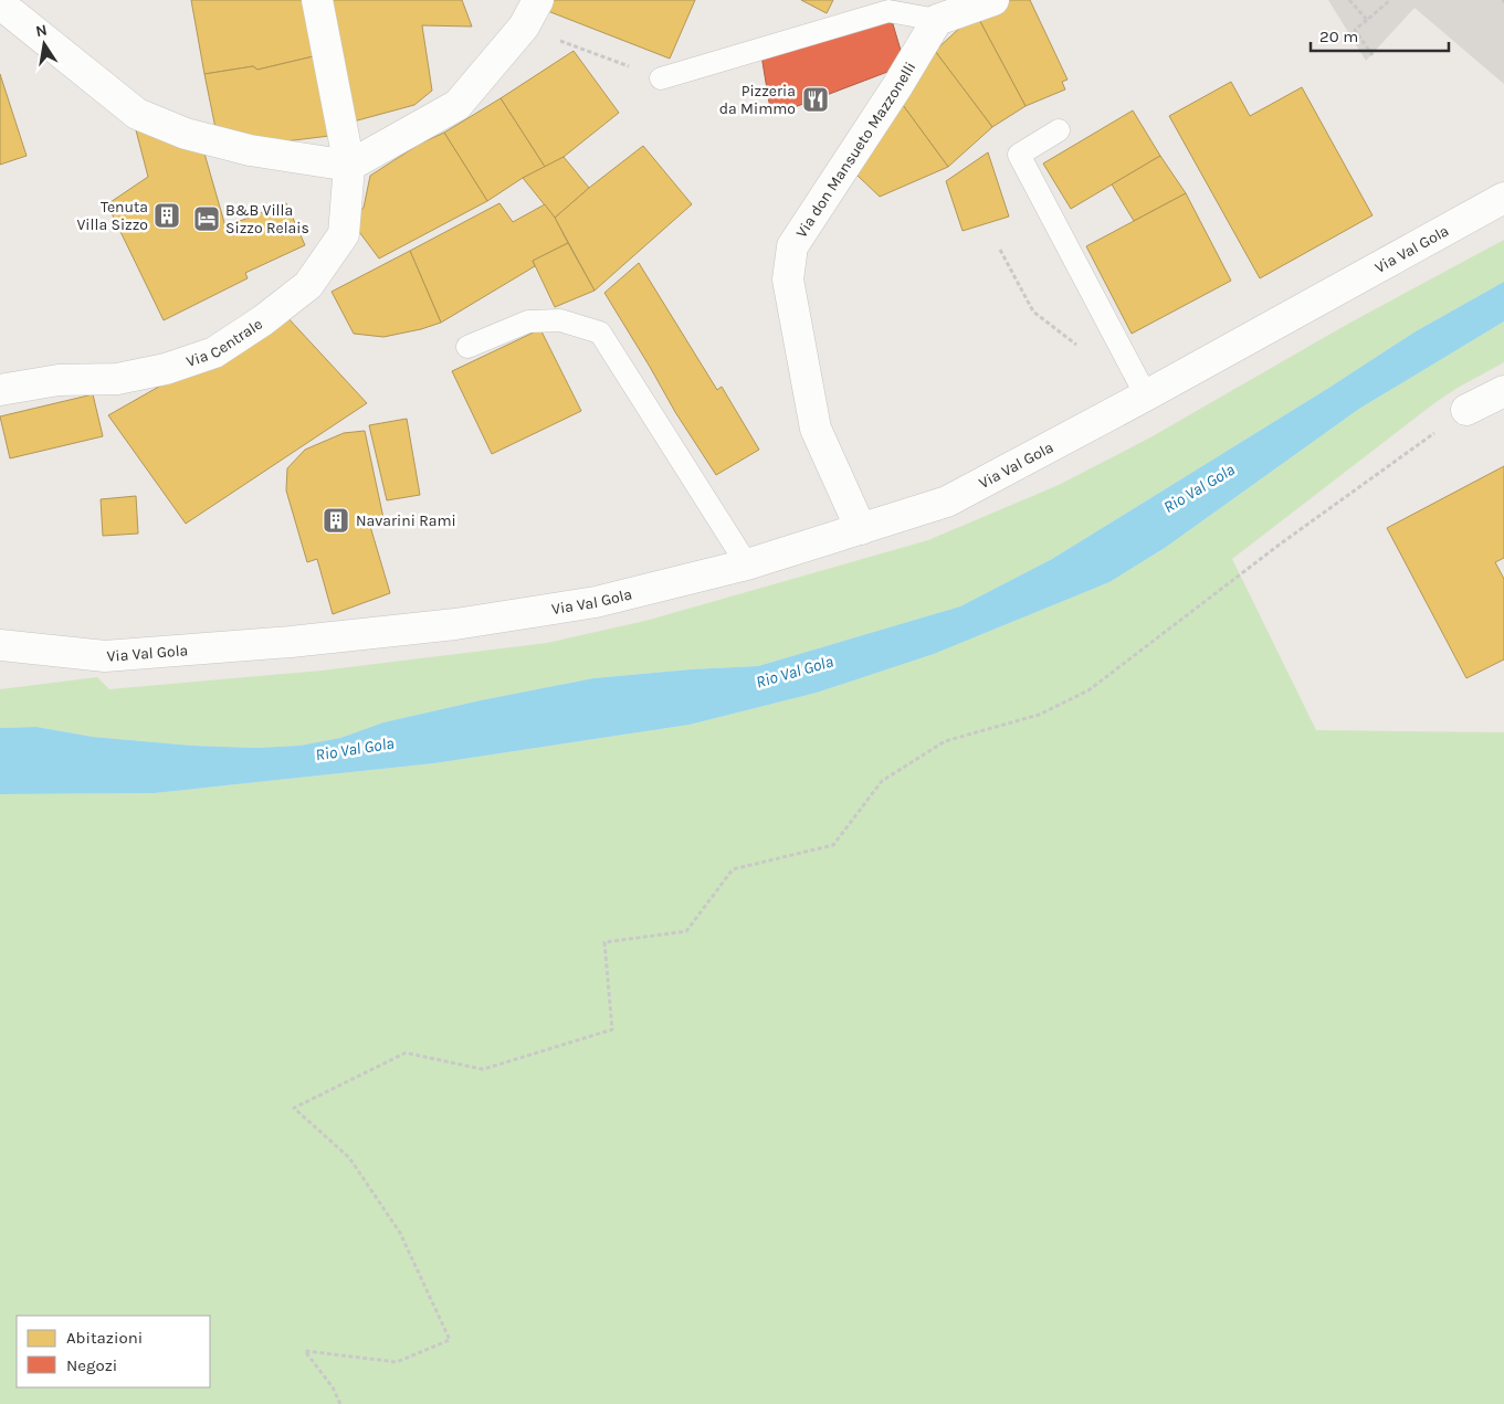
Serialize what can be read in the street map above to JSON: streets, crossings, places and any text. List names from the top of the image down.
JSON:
{
  "streets": {
    "street": ["Via don Mansueto Mazzonelli", "Via Val Gola", "Via Centrale"]
  },
  "crossings": [
    ["Via don Mansueto Mazzonelli", "Via Val Gola"]
  ],
  "water": ["Rio Val Gola"],
  "places": {
    "restaurant": ["Pizzeria da Mimmo"],
    "building": ["Tenuta Villa Sizzo", "Navarini Rami"],
    "hotel": ["B&B Villa Sizzo Relais"]
  },
  "legend": ["Abitazioni", "Negozi"],
  "scale_bar": "20 m",
  "north": "top"
}
